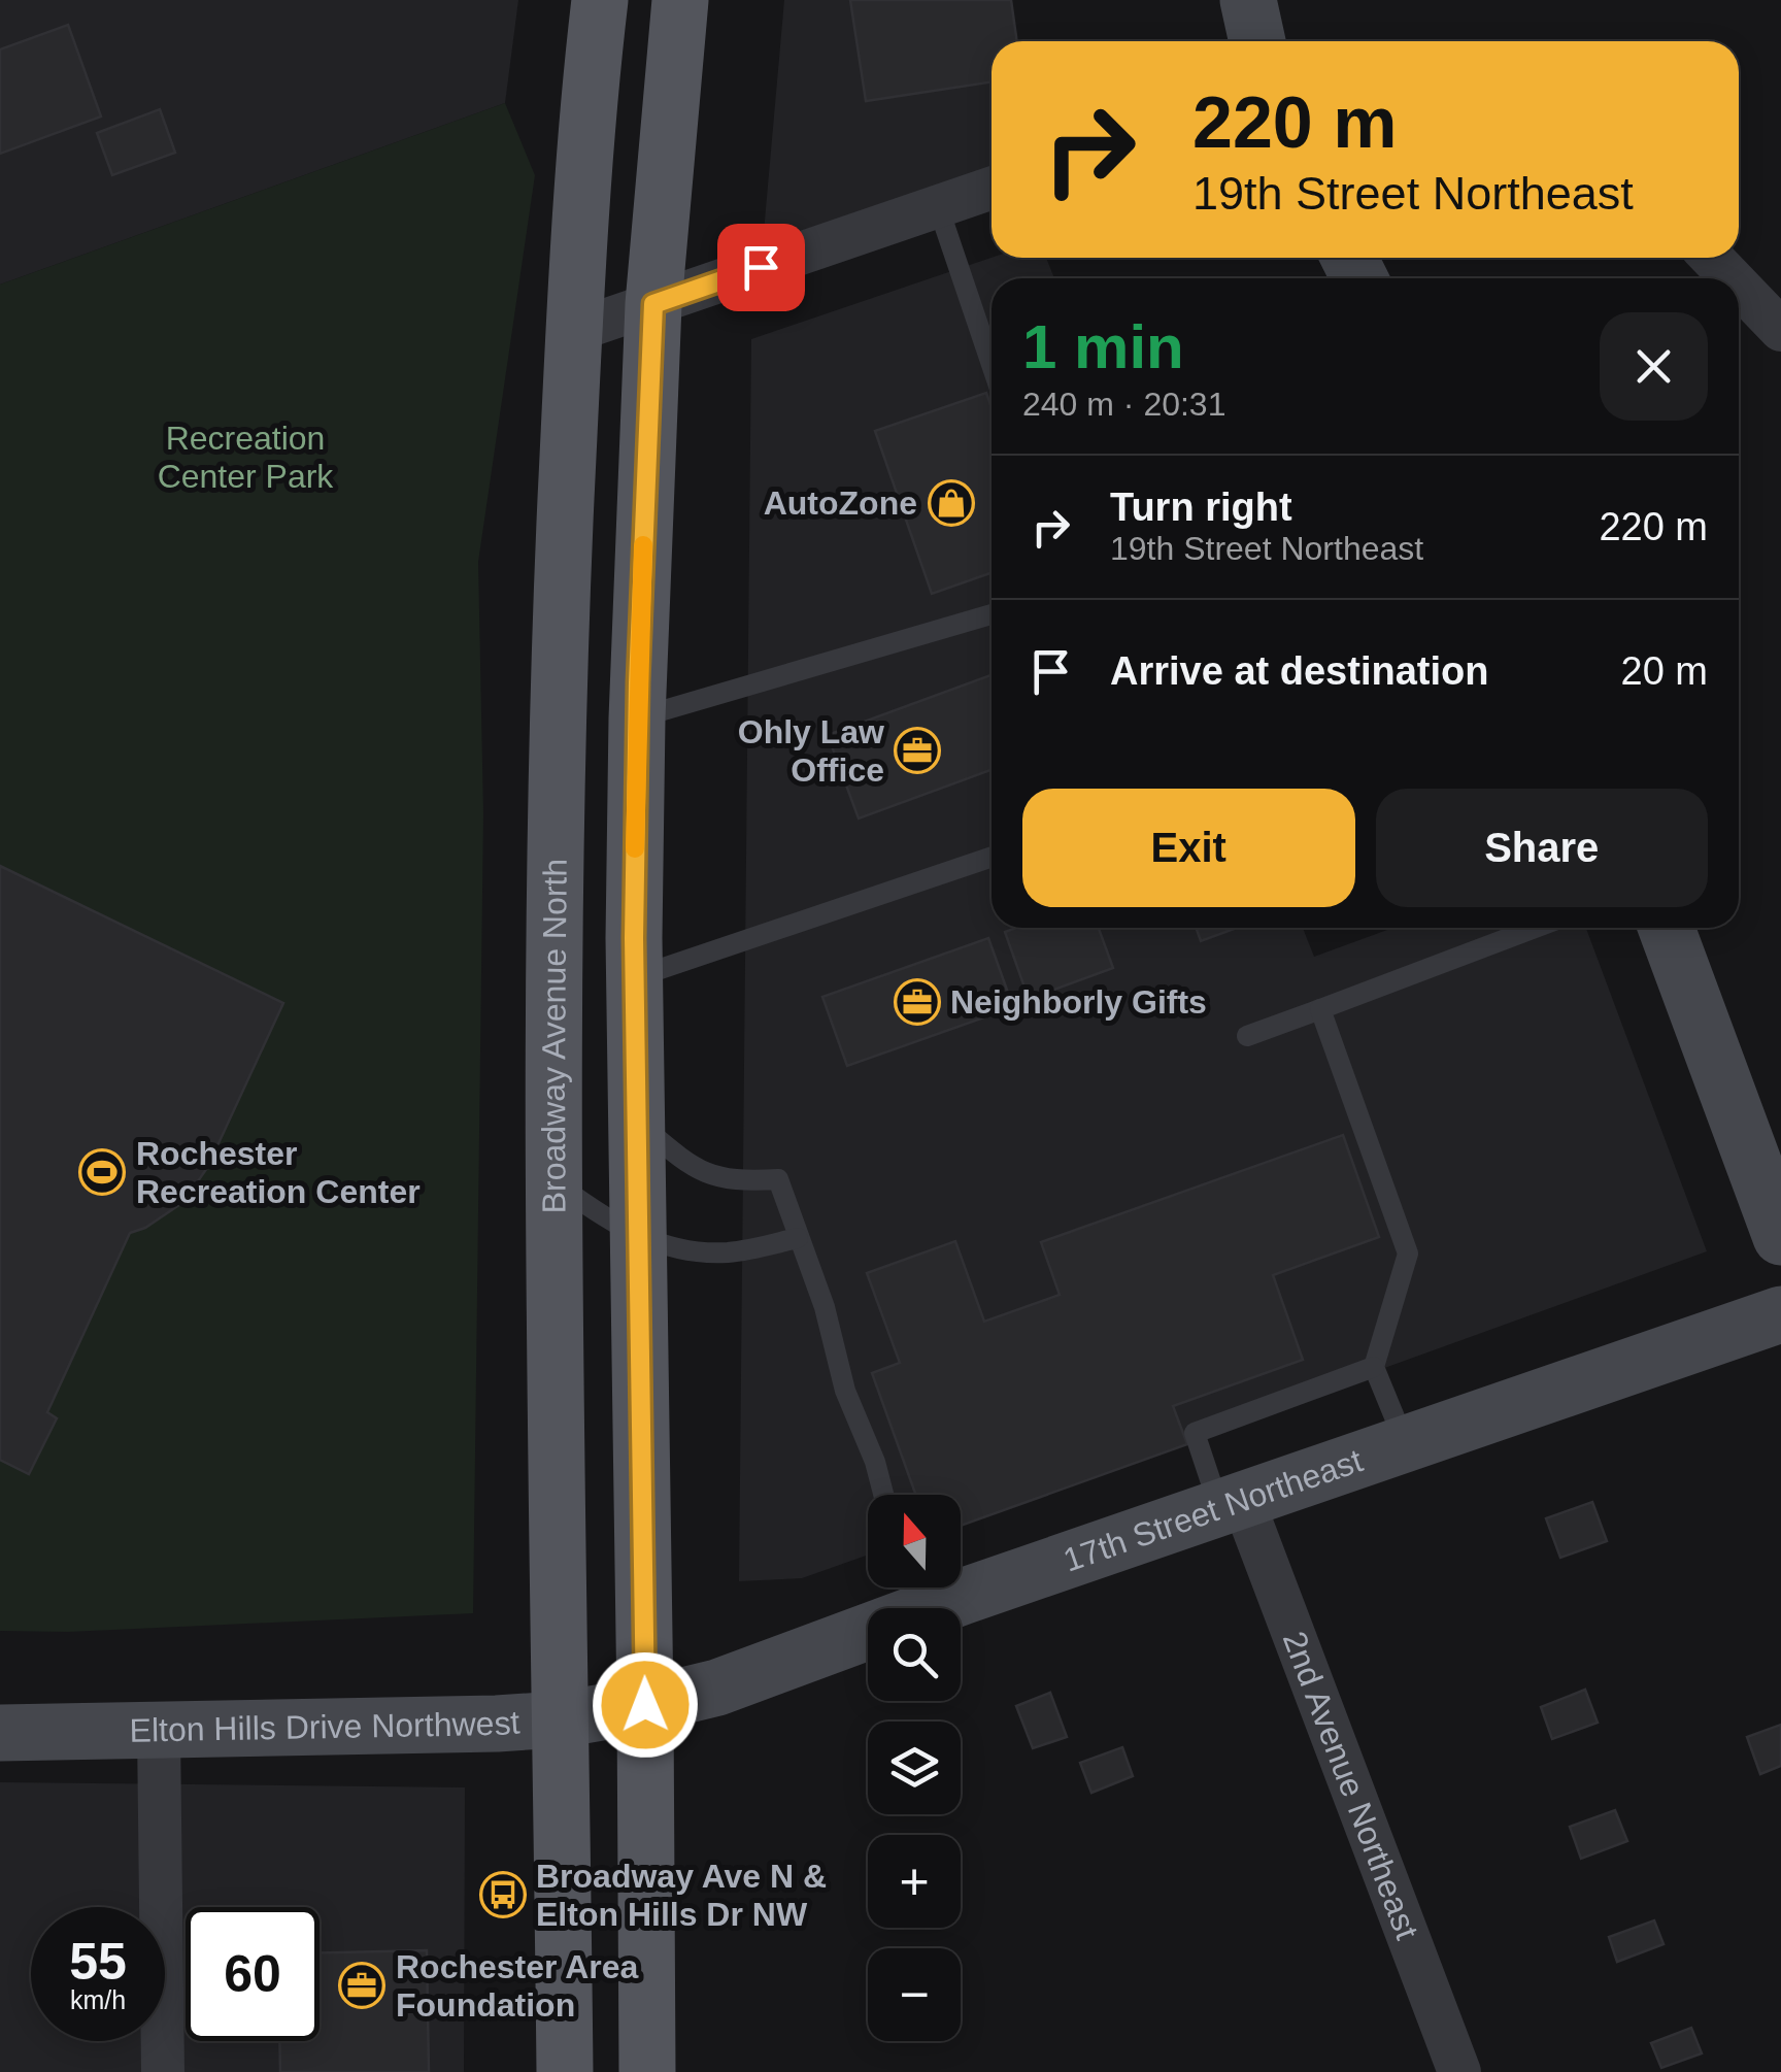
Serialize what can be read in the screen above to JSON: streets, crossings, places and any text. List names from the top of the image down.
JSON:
{
  "streets": {
    "main road": ["Broadway Avenue North"],
    "street": ["17th Street Northeast", "Elton Hills Drive Northwest", "2nd Avenue Northeast"]
  },
  "crossings": [
    ["Broadway Avenue North", "Elton Hills Drive Northwest"],
    ["17th Street Northeast", "Elton Hills Drive Northwest"],
    ["17th Street Northeast", "2nd Avenue Northeast"]
  ],
  "parks": ["Recreation Center Park"],
  "places": {
    "shop": ["AutoZone"],
    "office": ["Ohly Law Office", "Neighborly Gifts", "Rochester Area Foundation"],
    "sports": ["Rochester Recreation Center"],
    "bus stop": ["Broadway Ave N & Elton Hills Dr NW"]
  },
  "north": "top",
  "page": {
    "turn": ["220 m", "19th Street Northeast"],
    "heading": ["1 min", "240 m · 20:31"],
    "list": [
      {
        "name": "Turn right",
        "note": "19th Street Northeast",
        "value": "220 m"
      },
      {
        "name": "Arrive at destination",
        "value": "20 m"
      }
    ],
    "buttons": ["Exit", "Share"],
    "map_buttons": ["+", "−"],
    "speed": "55 km/h",
    "limit": "60"
  }
}
